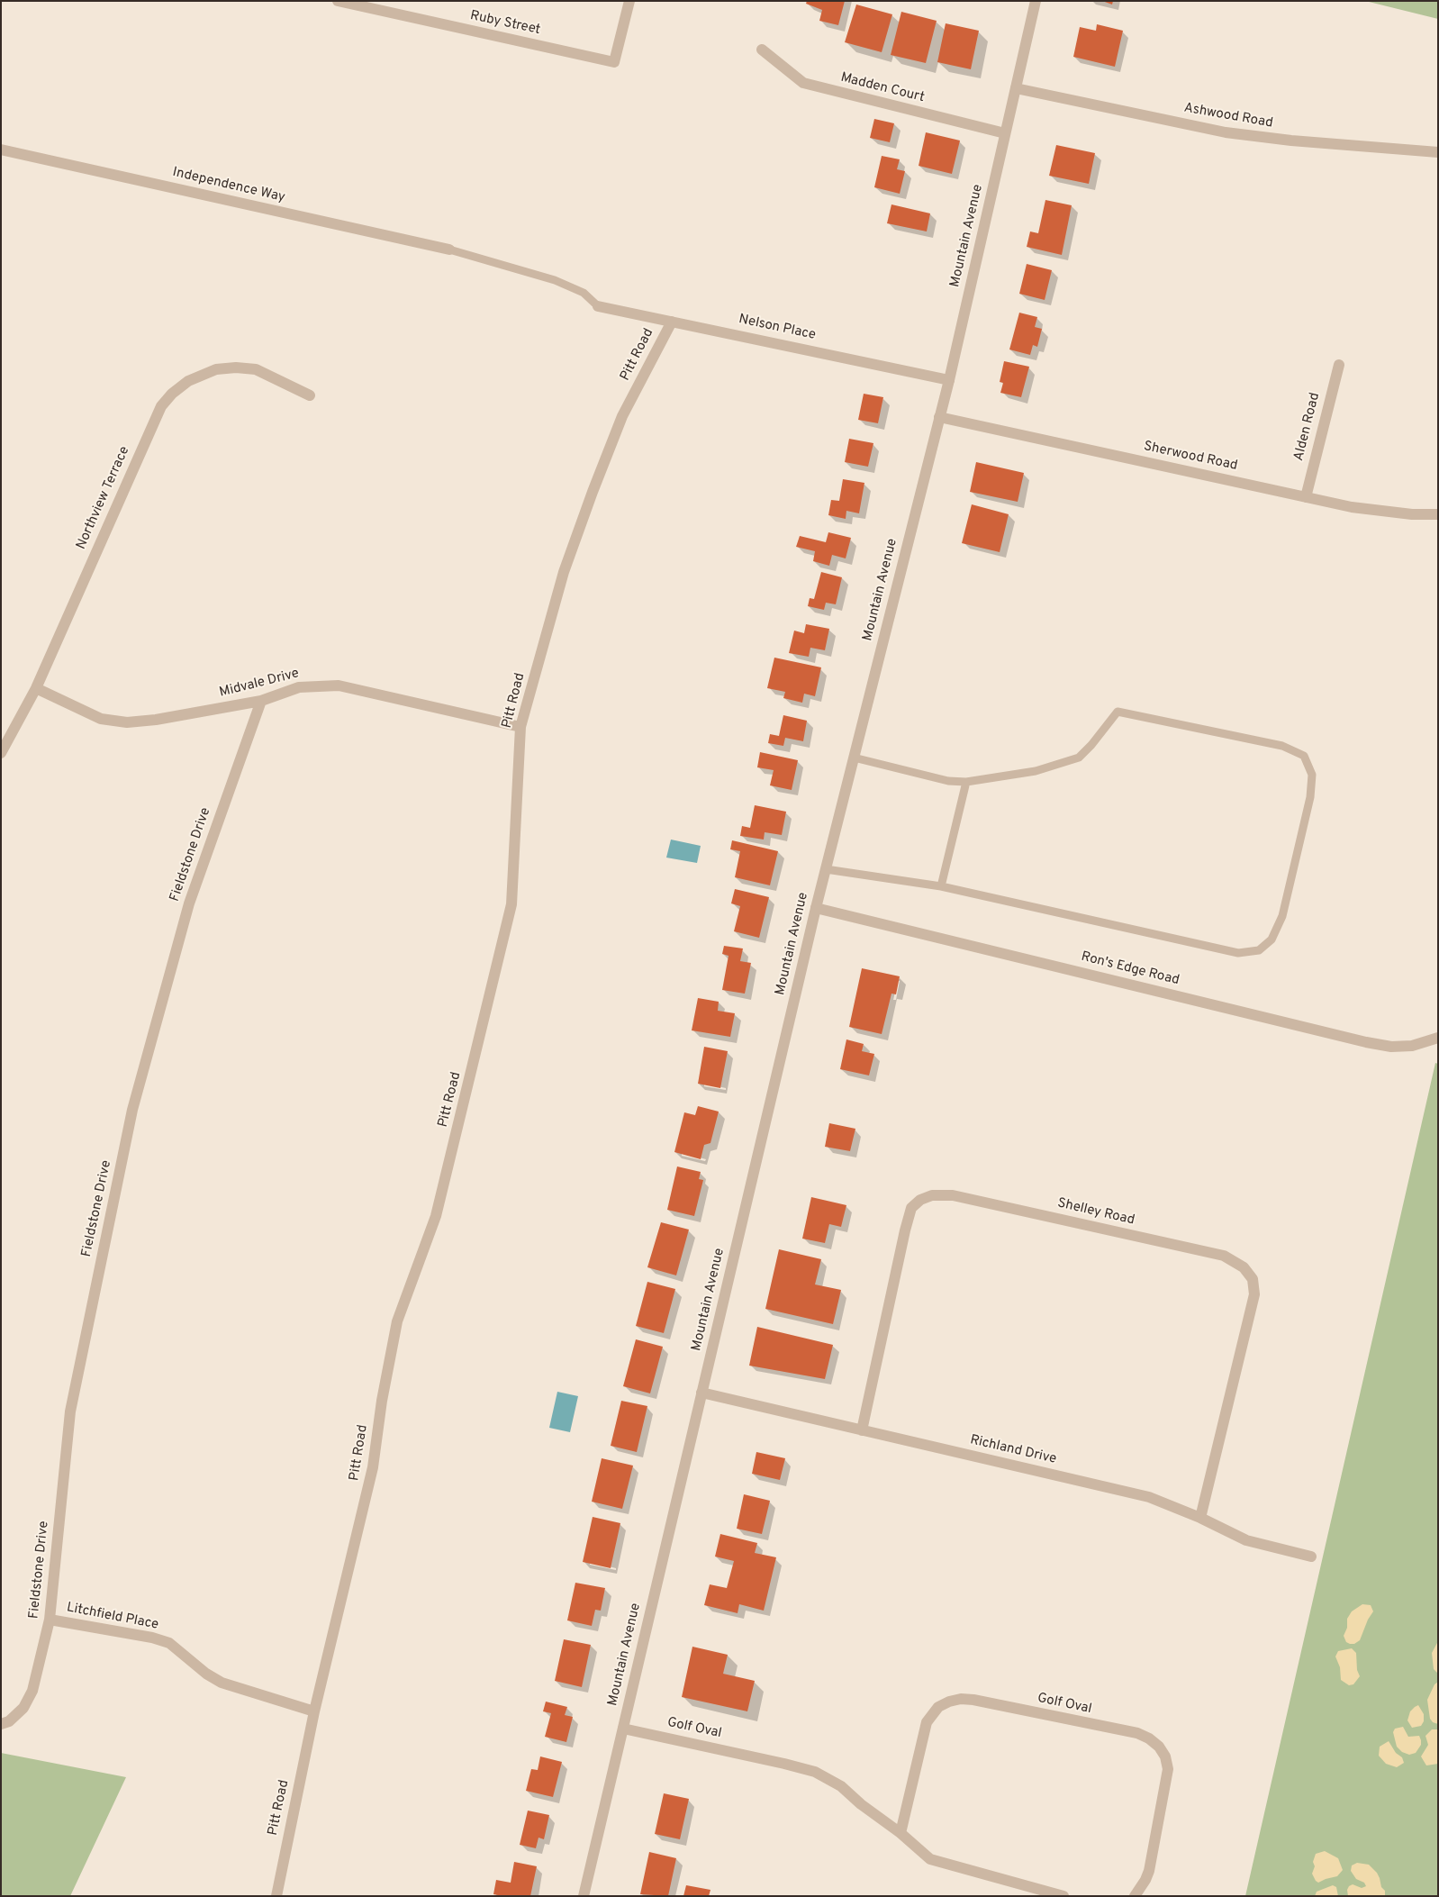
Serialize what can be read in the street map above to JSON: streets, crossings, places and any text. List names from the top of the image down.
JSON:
{
  "streets": {
    "street": [
      "Ruby Street",
      "Madden Court",
      "Ashwood Road",
      "Independence Way",
      "Mountain Avenue",
      "Nelson Place",
      "Pitt Road",
      "Alden Road",
      "Sherwood Road",
      "Northview Terrace",
      "Midvale Drive",
      "Fieldstone Drive",
      "Ron's Edge Road",
      "Shelley Road",
      "Richland Drive",
      "Litchfield Place",
      "Golf Oval"
    ]
  },
  "crossings": [
    ["Madden Court", "Mountain Avenue"],
    ["Ashwood Road", "Mountain Avenue"],
    ["Mountain Avenue", "Nelson Place"],
    ["Mountain Avenue", "Sherwood Road"],
    ["Mountain Avenue", "Ron's Edge Road"],
    ["Mountain Avenue", "Richland Drive"],
    ["Mountain Avenue", "Golf Oval"],
    ["Nelson Place", "Pitt Road"],
    ["Pitt Road", "Midvale Drive"],
    ["Pitt Road", "Litchfield Place"],
    ["Alden Road", "Sherwood Road"],
    ["Northview Terrace", "Midvale Drive"],
    ["Midvale Drive", "Fieldstone Drive"],
    ["Fieldstone Drive", "Litchfield Place"],
    ["Shelley Road", "Richland Drive"]
  ]
}
